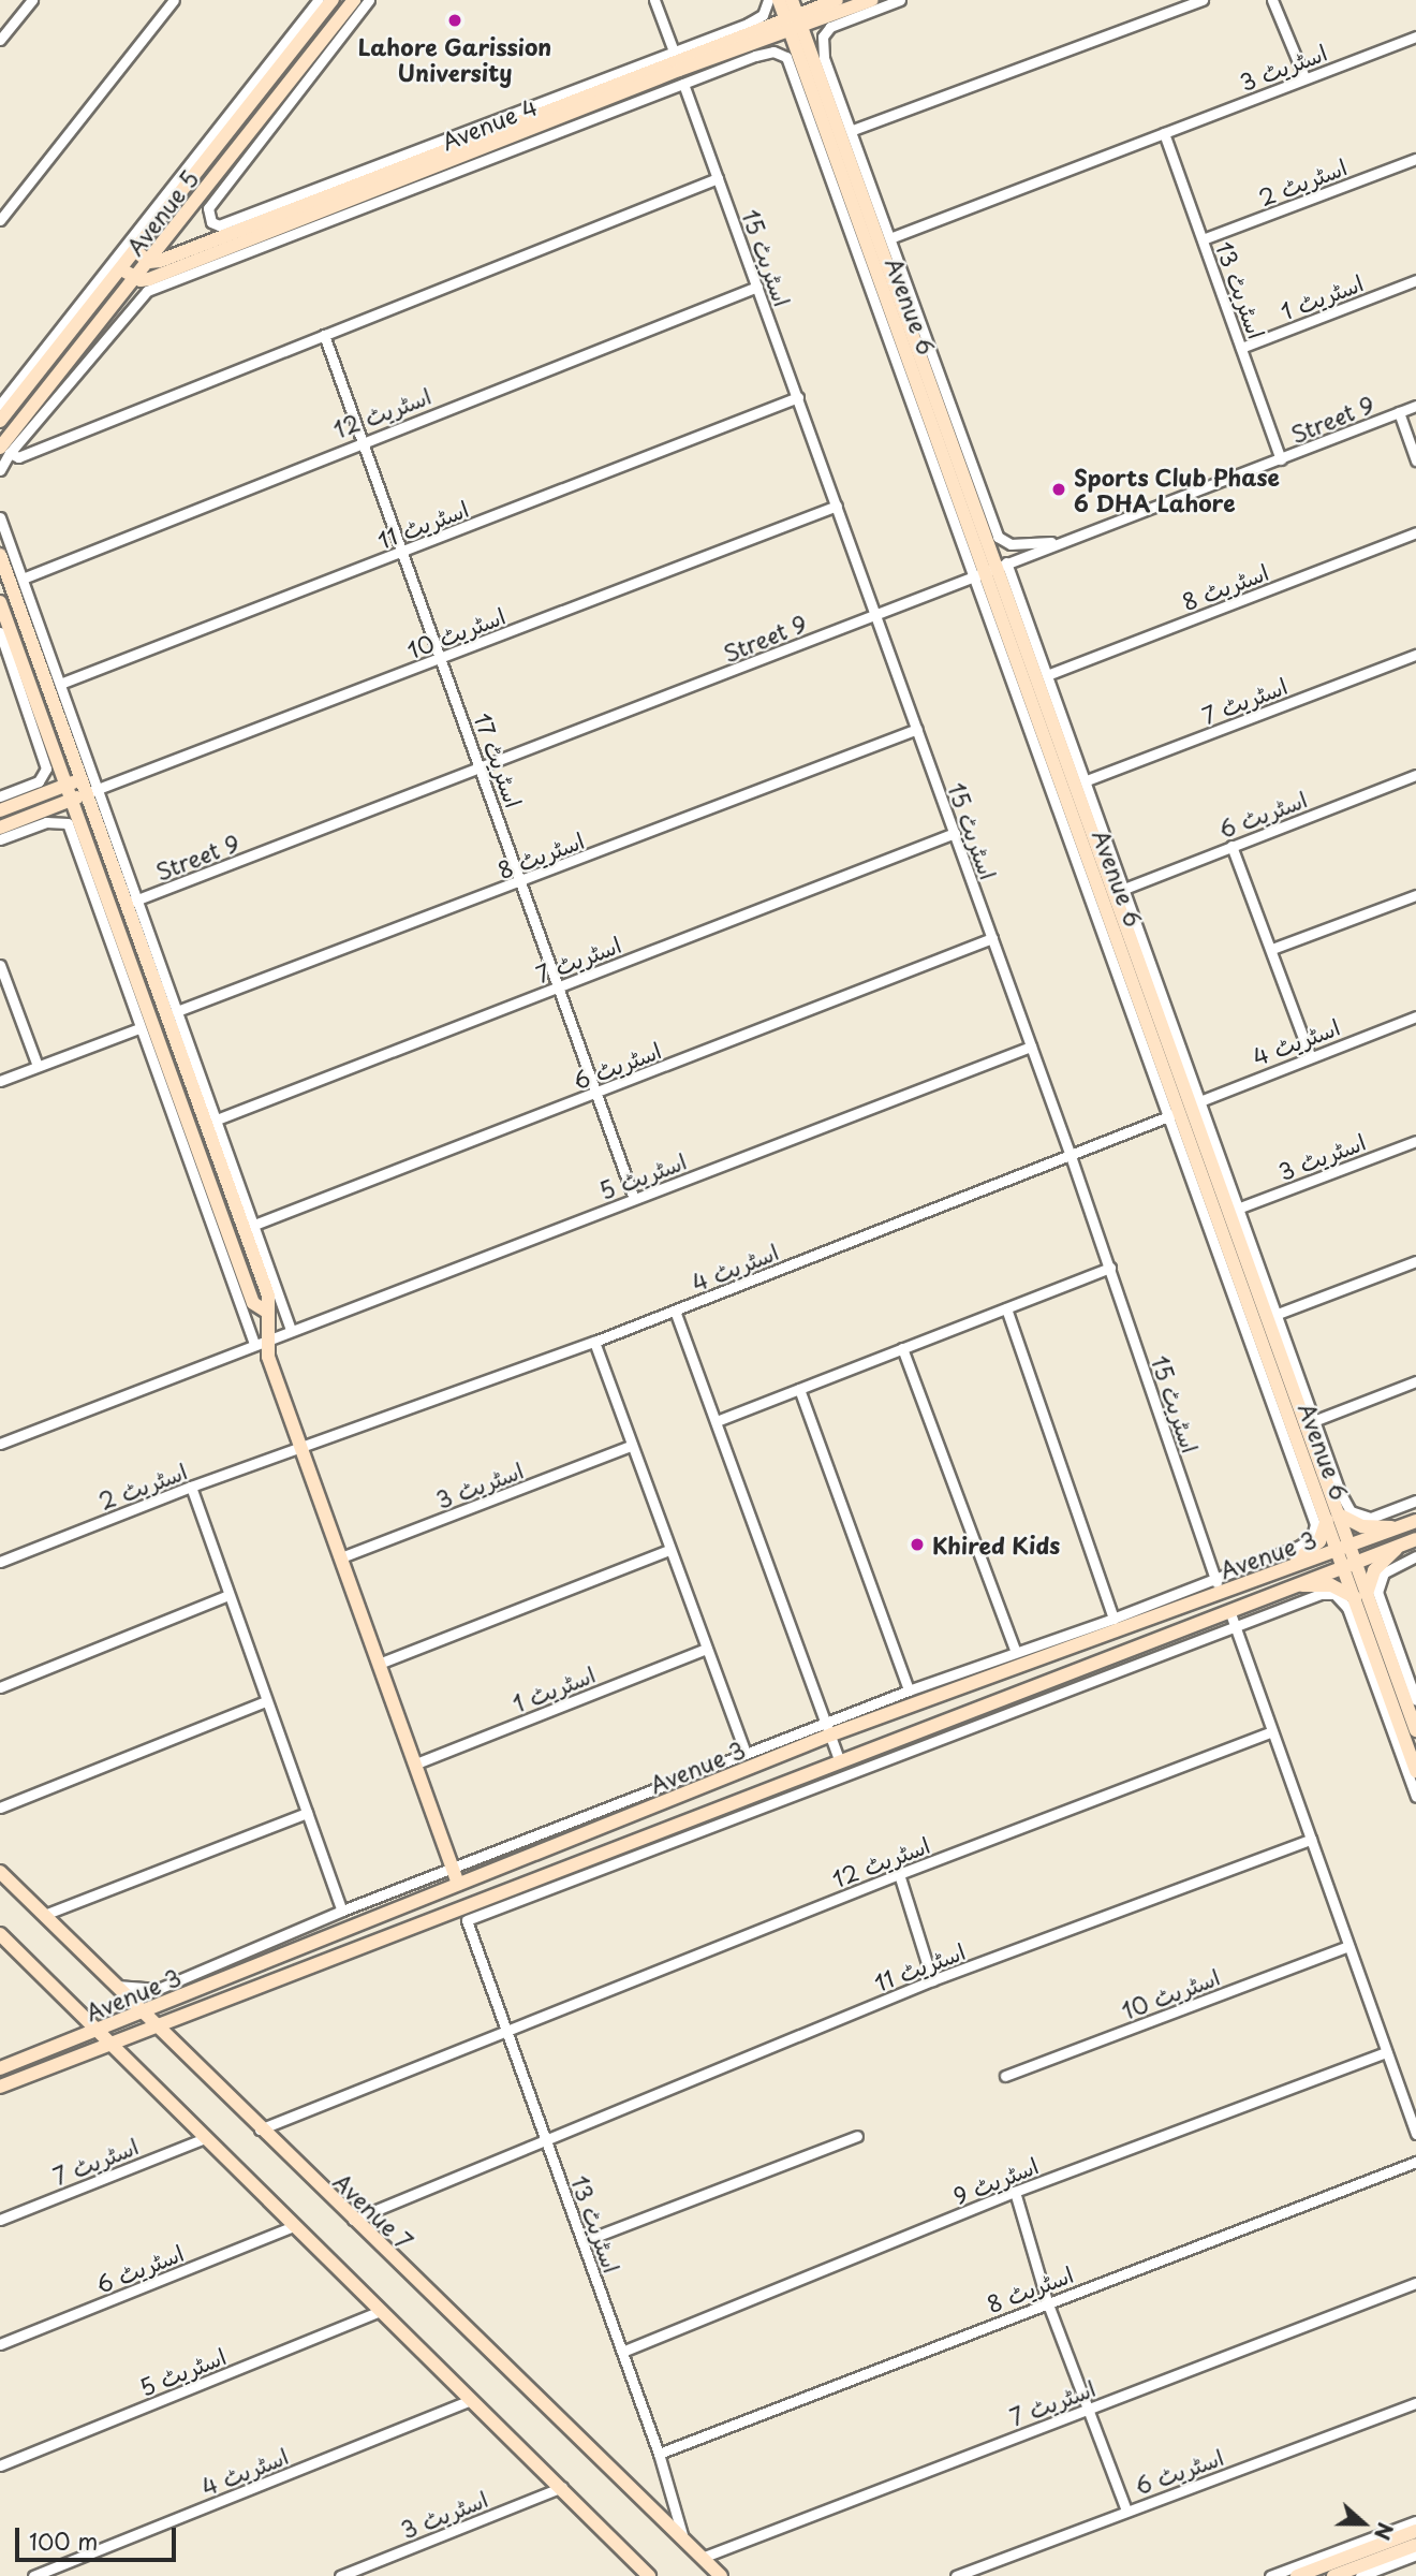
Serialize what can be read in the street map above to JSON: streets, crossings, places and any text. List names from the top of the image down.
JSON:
{
  "streets": {
    "main road": [
      "Avenue 4",
      "Avenue 5",
      "Avenue 6",
      "Avenue 3",
      "Avenue 7"
    ],
    "street": [
      "اسٹریٹ 3",
      "اسٹریٹ 2",
      "اسٹریٹ 15",
      "اسٹریٹ 13",
      "اسٹریٹ 1",
      "اسٹریٹ 12",
      "Street 9",
      "اسٹریٹ 11",
      "اسٹریٹ 8",
      "اسٹریٹ 10",
      "اسٹریٹ 7",
      "اسٹریٹ 17",
      "اسٹریٹ 6",
      "اسٹریٹ 4",
      "اسٹریٹ 5",
      "اسٹریٹ 9"
    ]
  },
  "crossings": [
    ["اسٹریٹ 3", "اسٹریٹ 13"],
    ["Avenue 4", "Avenue 5"],
    ["Avenue 4", "Avenue 6"],
    ["اسٹریٹ 2", "اسٹریٹ 13"],
    ["اسٹریٹ 2", "اسٹریٹ 4"],
    ["اسٹریٹ 15", "اسٹریٹ 12"],
    ["اسٹریٹ 15", "Street 9"],
    ["اسٹریٹ 15", "اسٹریٹ 11"],
    ["اسٹریٹ 15", "اسٹریٹ 8"],
    ["اسٹریٹ 15", "اسٹریٹ 10"],
    ["اسٹریٹ 15", "اسٹریٹ 7"],
    ["اسٹریٹ 15", "اسٹریٹ 6"],
    ["اسٹریٹ 15", "اسٹریٹ 4"],
    ["اسٹریٹ 15", "اسٹریٹ 5"],
    ["اسٹریٹ 15", "Avenue 3"],
    ["اسٹریٹ 13", "اسٹریٹ 1"],
    ["اسٹریٹ 13", "اسٹریٹ 12"],
    ["اسٹریٹ 13", "Street 9"],
    ["اسٹریٹ 13", "اسٹریٹ 11"],
    ["اسٹریٹ 13", "اسٹریٹ 8"],
    ["اسٹریٹ 13", "Avenue 3"],
    ["اسٹریٹ 13", "اسٹریٹ 9"],
    ["اسٹریٹ 13", "Avenue 7"],
    ["Avenue 6", "Street 9"],
    ["Avenue 6", "اسٹریٹ 4"],
    ["Avenue 6", "Avenue 3"],
    ["اسٹریٹ 12", "اسٹریٹ 17"],
    ["اسٹریٹ 12", "Avenue 7"],
    ["Street 9", "اسٹریٹ 17"],
    ["اسٹریٹ 11", "اسٹریٹ 17"],
    ["اسٹریٹ 11", "Avenue 7"],
    ["اسٹریٹ 8", "اسٹریٹ 17"],
    ["اسٹریٹ 10", "اسٹریٹ 17"],
    ["اسٹریٹ 7", "اسٹریٹ 17"],
    ["اسٹریٹ 7", "Avenue 7"],
    ["اسٹریٹ 17", "اسٹریٹ 6"],
    ["اسٹریٹ 17", "اسٹریٹ 5"],
    ["Avenue 3", "Avenue 7"]
  ],
  "places": ["Lahore Garission University", "Sports Club Phase 6 DHA Lahore", "Khired Kids"],
  "scale_bar": "100 m",
  "north": "right"
}
